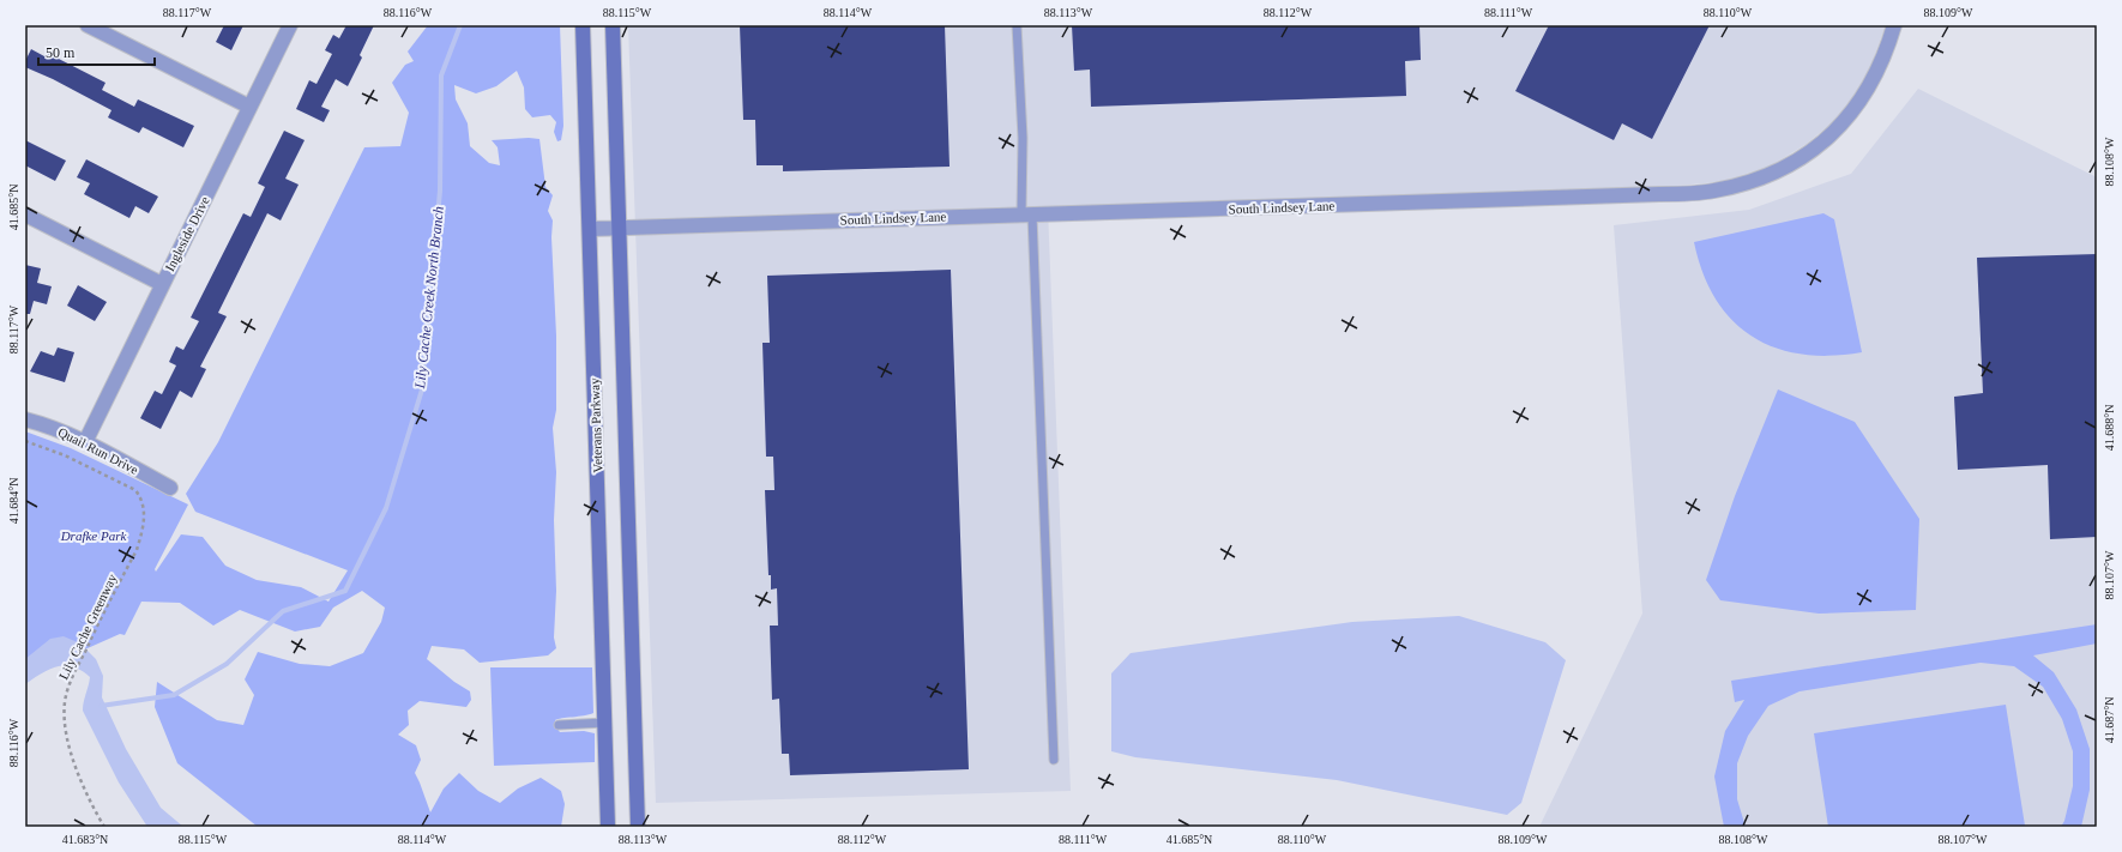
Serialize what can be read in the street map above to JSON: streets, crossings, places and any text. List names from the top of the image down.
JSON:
{
  "streets": {
    "main road": ["Veterans Parkway"],
    "street": ["South Lindsey Lane", "Ingleside Drive", "Quail Run Drive"],
    "path": ["Lily Cache Greenway"]
  },
  "crossings": [
    ["South Lindsey Lane", "Veterans Parkway"],
    ["Ingleside Drive", "Quail Run Drive"]
  ],
  "water": ["Lily Cache Creek North Branch"],
  "parks": ["Drafke Park"],
  "scale_bar": "50 m",
  "coordinates": [
    "88.117°W",
    "88.116°W",
    "88.115°W",
    "88.114°W",
    "88.113°W",
    "88.112°W",
    "88.111°W",
    "88.110°W",
    "88.109°W",
    "88.108°W",
    "41.685°N",
    "41.688°N",
    "41.684°N",
    "88.107°W",
    "41.687°N",
    "41.683°N"
  ]
}
